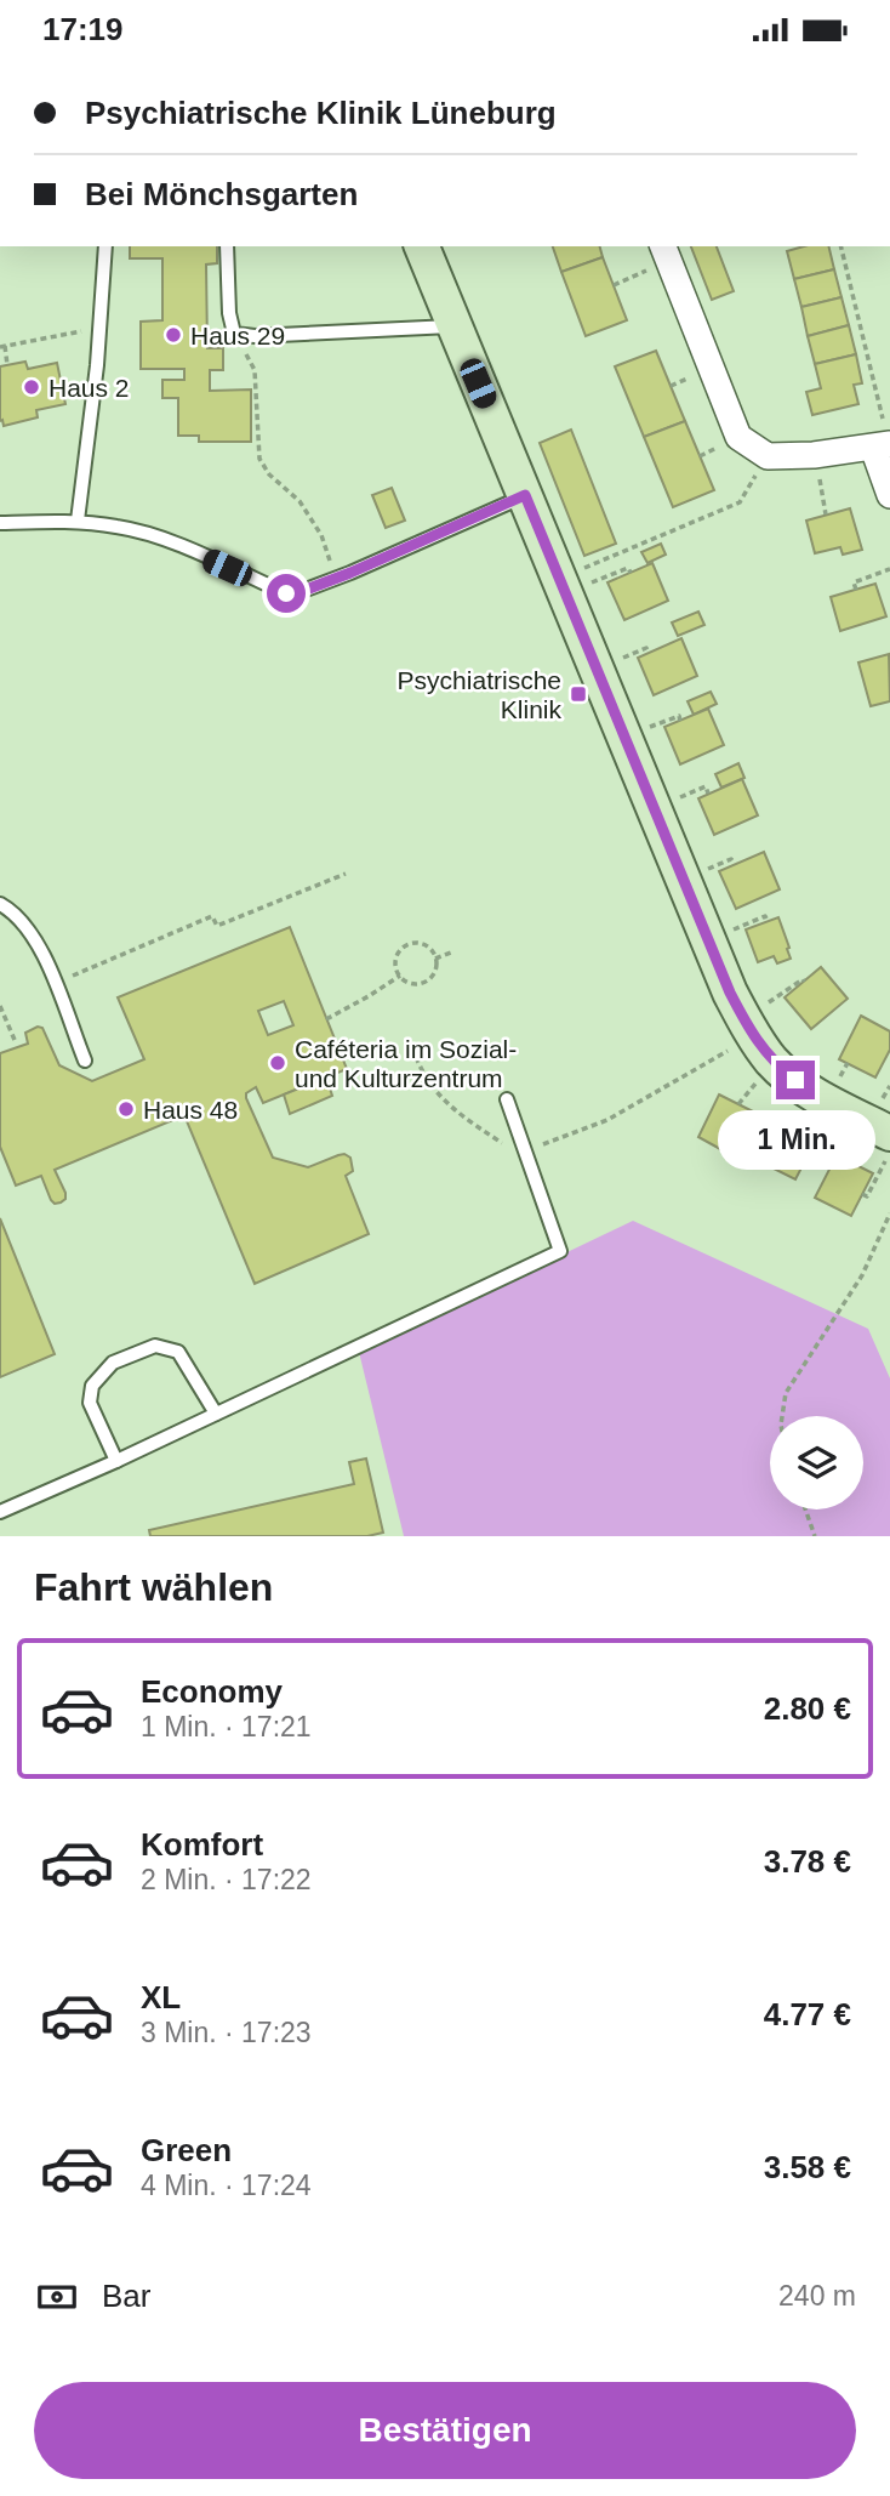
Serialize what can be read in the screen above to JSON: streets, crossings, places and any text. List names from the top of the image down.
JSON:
{
  "places": {
    "other": [
      "Haus 29",
      "Haus 2",
      "Caféteria im Sozial- und Kulturzentrum",
      "Haus 48"
    ],
    "transit": ["Psychiatrische Klinik"]
  },
  "page": {
    "status": "17:19",
    "banner": ["Psychiatrische Klinik Lüneburg", "Bei Mönchsgarten"],
    "bubble": "1 Min.",
    "heading": "Fahrt wählen",
    "list": [
      {
        "name": "Economy",
        "note": "1 Min. · 17:21",
        "value": "2.80 €"
      },
      {
        "name": "Komfort",
        "note": "2 Min. · 17:22",
        "value": "3.78 €"
      },
      {
        "name": "XL",
        "note": "3 Min. · 17:23",
        "value": "4.77 €"
      },
      {
        "name": "Green",
        "note": "4 Min. · 17:24",
        "value": "3.58 €"
      }
    ],
    "pay": ["Bar", "240 m"],
    "buttons": "Bestätigen"
  }
}
